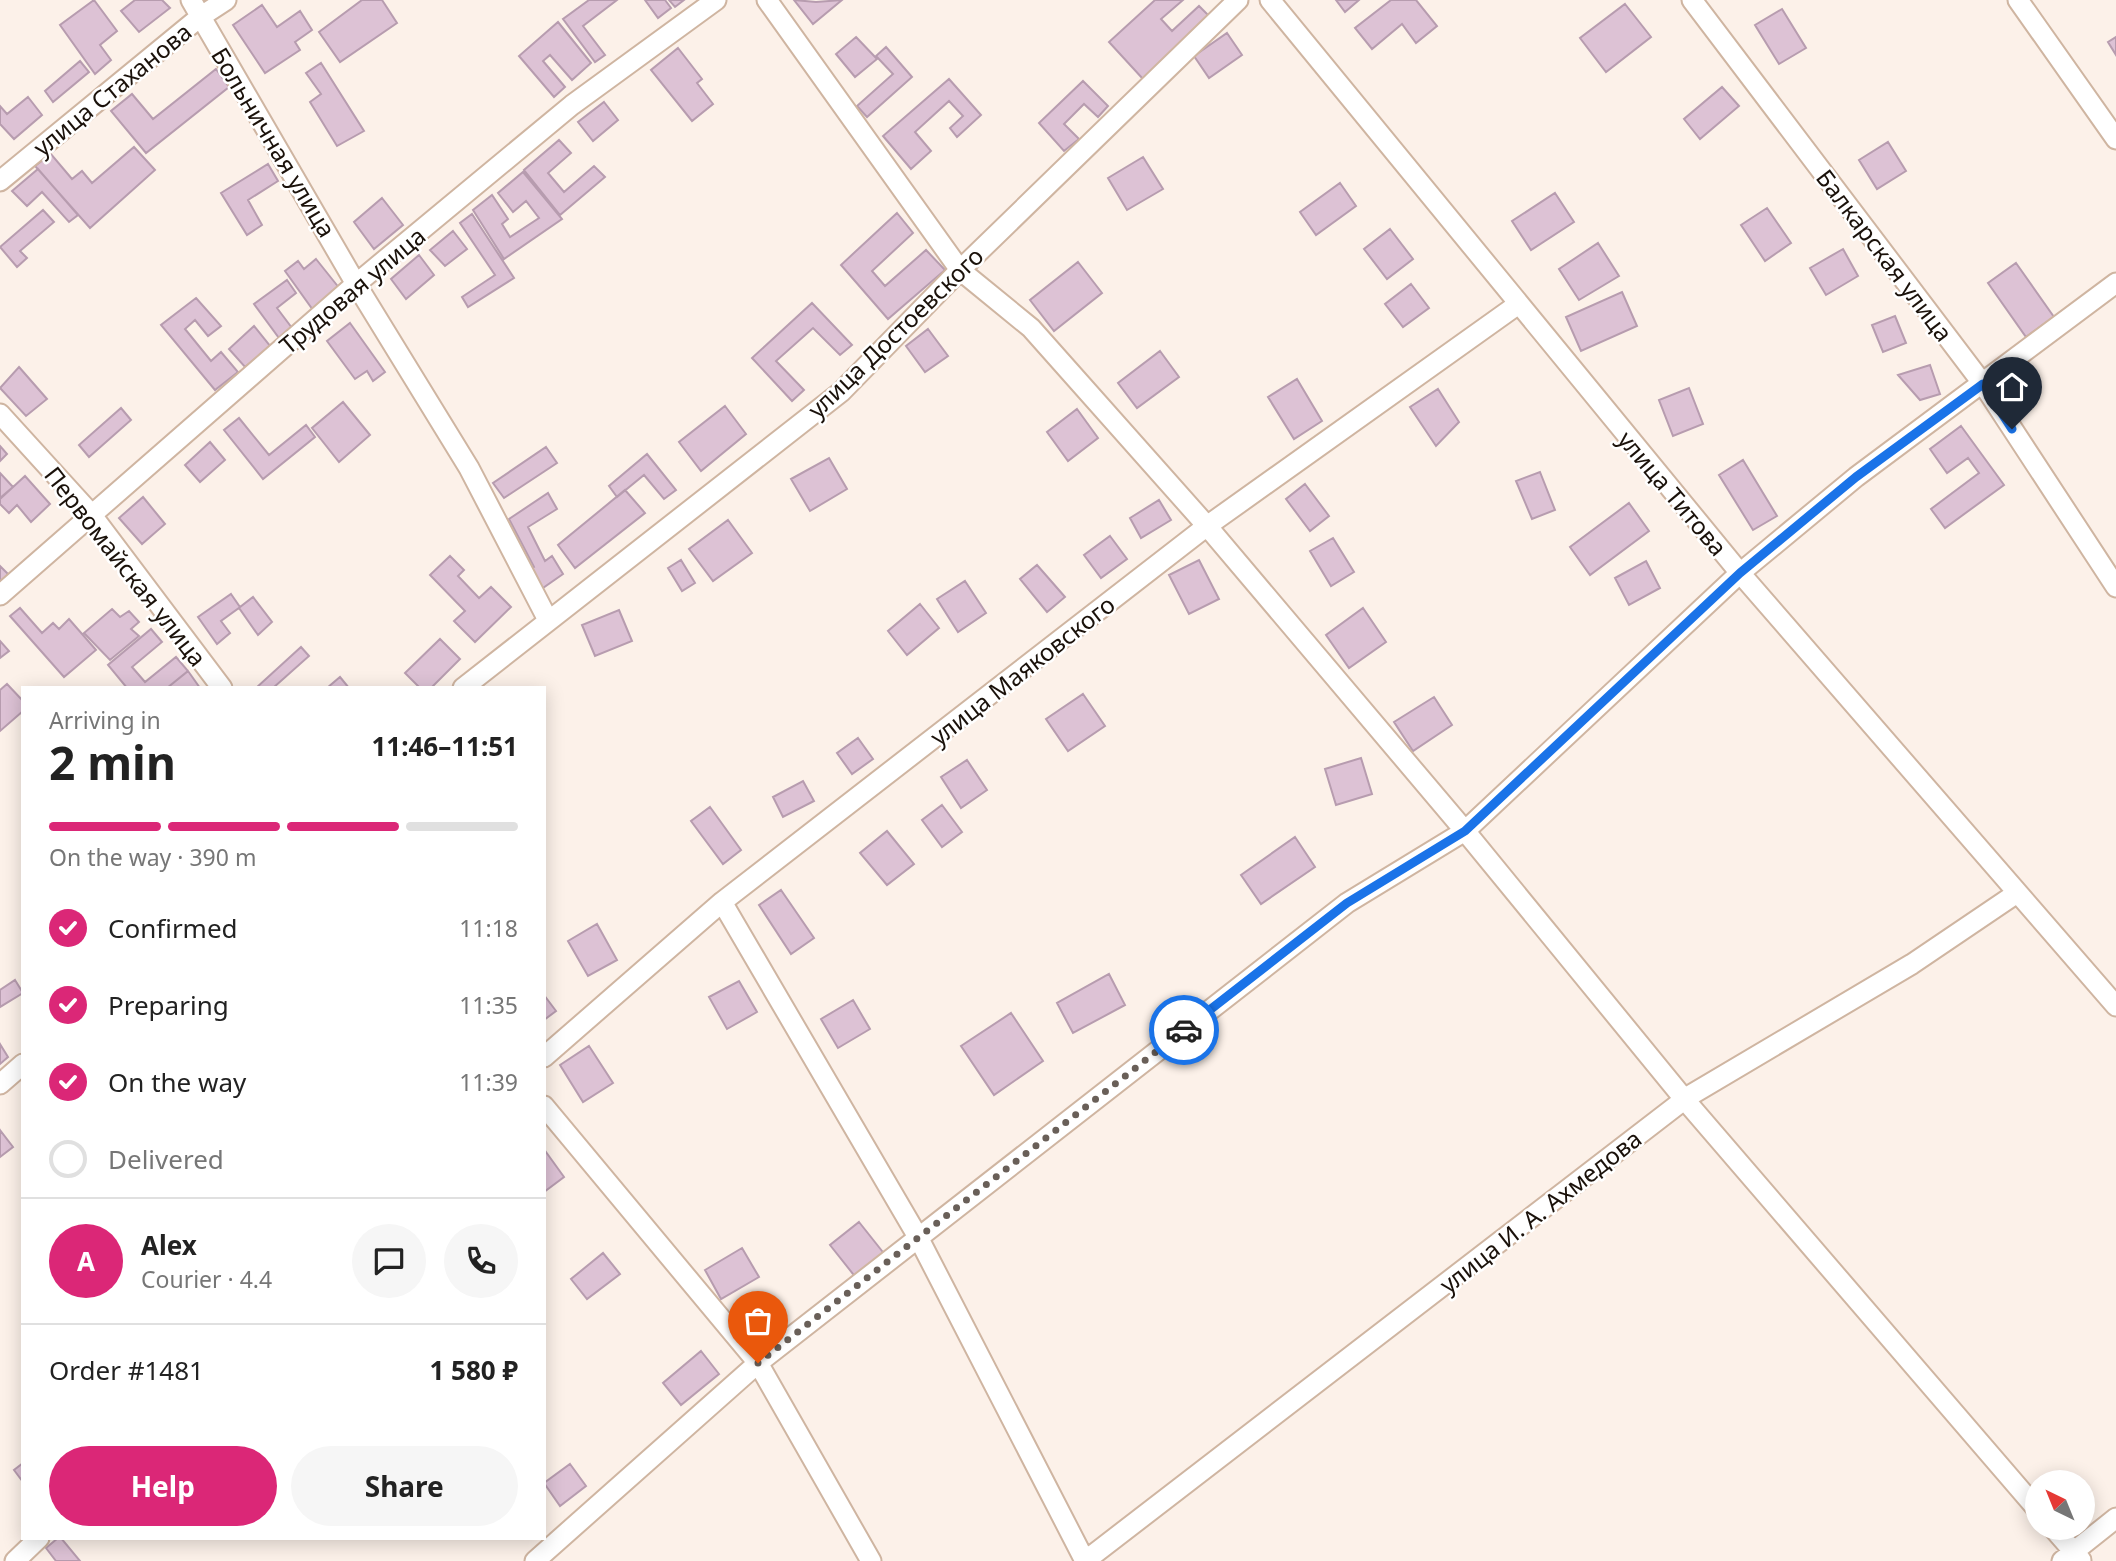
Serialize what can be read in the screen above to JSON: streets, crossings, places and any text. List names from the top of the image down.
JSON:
{
  "streets": {
    "street": [
      "улица Стаханова",
      "Больничная улица",
      "Балкарская улица",
      "Трудовая улица",
      "улица Достоевского",
      "улица Титова",
      "Первомайская улица",
      "улица Маяковского",
      "улица И. А. Ахмедова"
    ]
  },
  "crossings": [
    ["улица Стаханова", "Больничная улица"],
    ["Больничная улица", "Трудовая улица"],
    ["Больничная улица", "улица Достоевского"],
    ["Трудовая улица", "Первомайская улица"],
    ["улица Титова", "улица Маяковского"],
    ["улица Титова", "улица И. А. Ахмедова"]
  ],
  "north": "top left",
  "page": {
    "heading": ["2 min", "Arriving in", "11:46–11:51"],
    "panel": [
      "Alex",
      "Courier · 4.4",
      "Order #1481",
      "1 580 ₽"
    ],
    "bar": "On the way · 390 m",
    "list": [
      ["Confirmed", "11:18"],
      ["Preparing", "11:35"],
      ["On the way", "11:39"],
      "Delivered"
    ],
    "round": "A",
    "buttons": ["Help", "Share"]
  }
}
